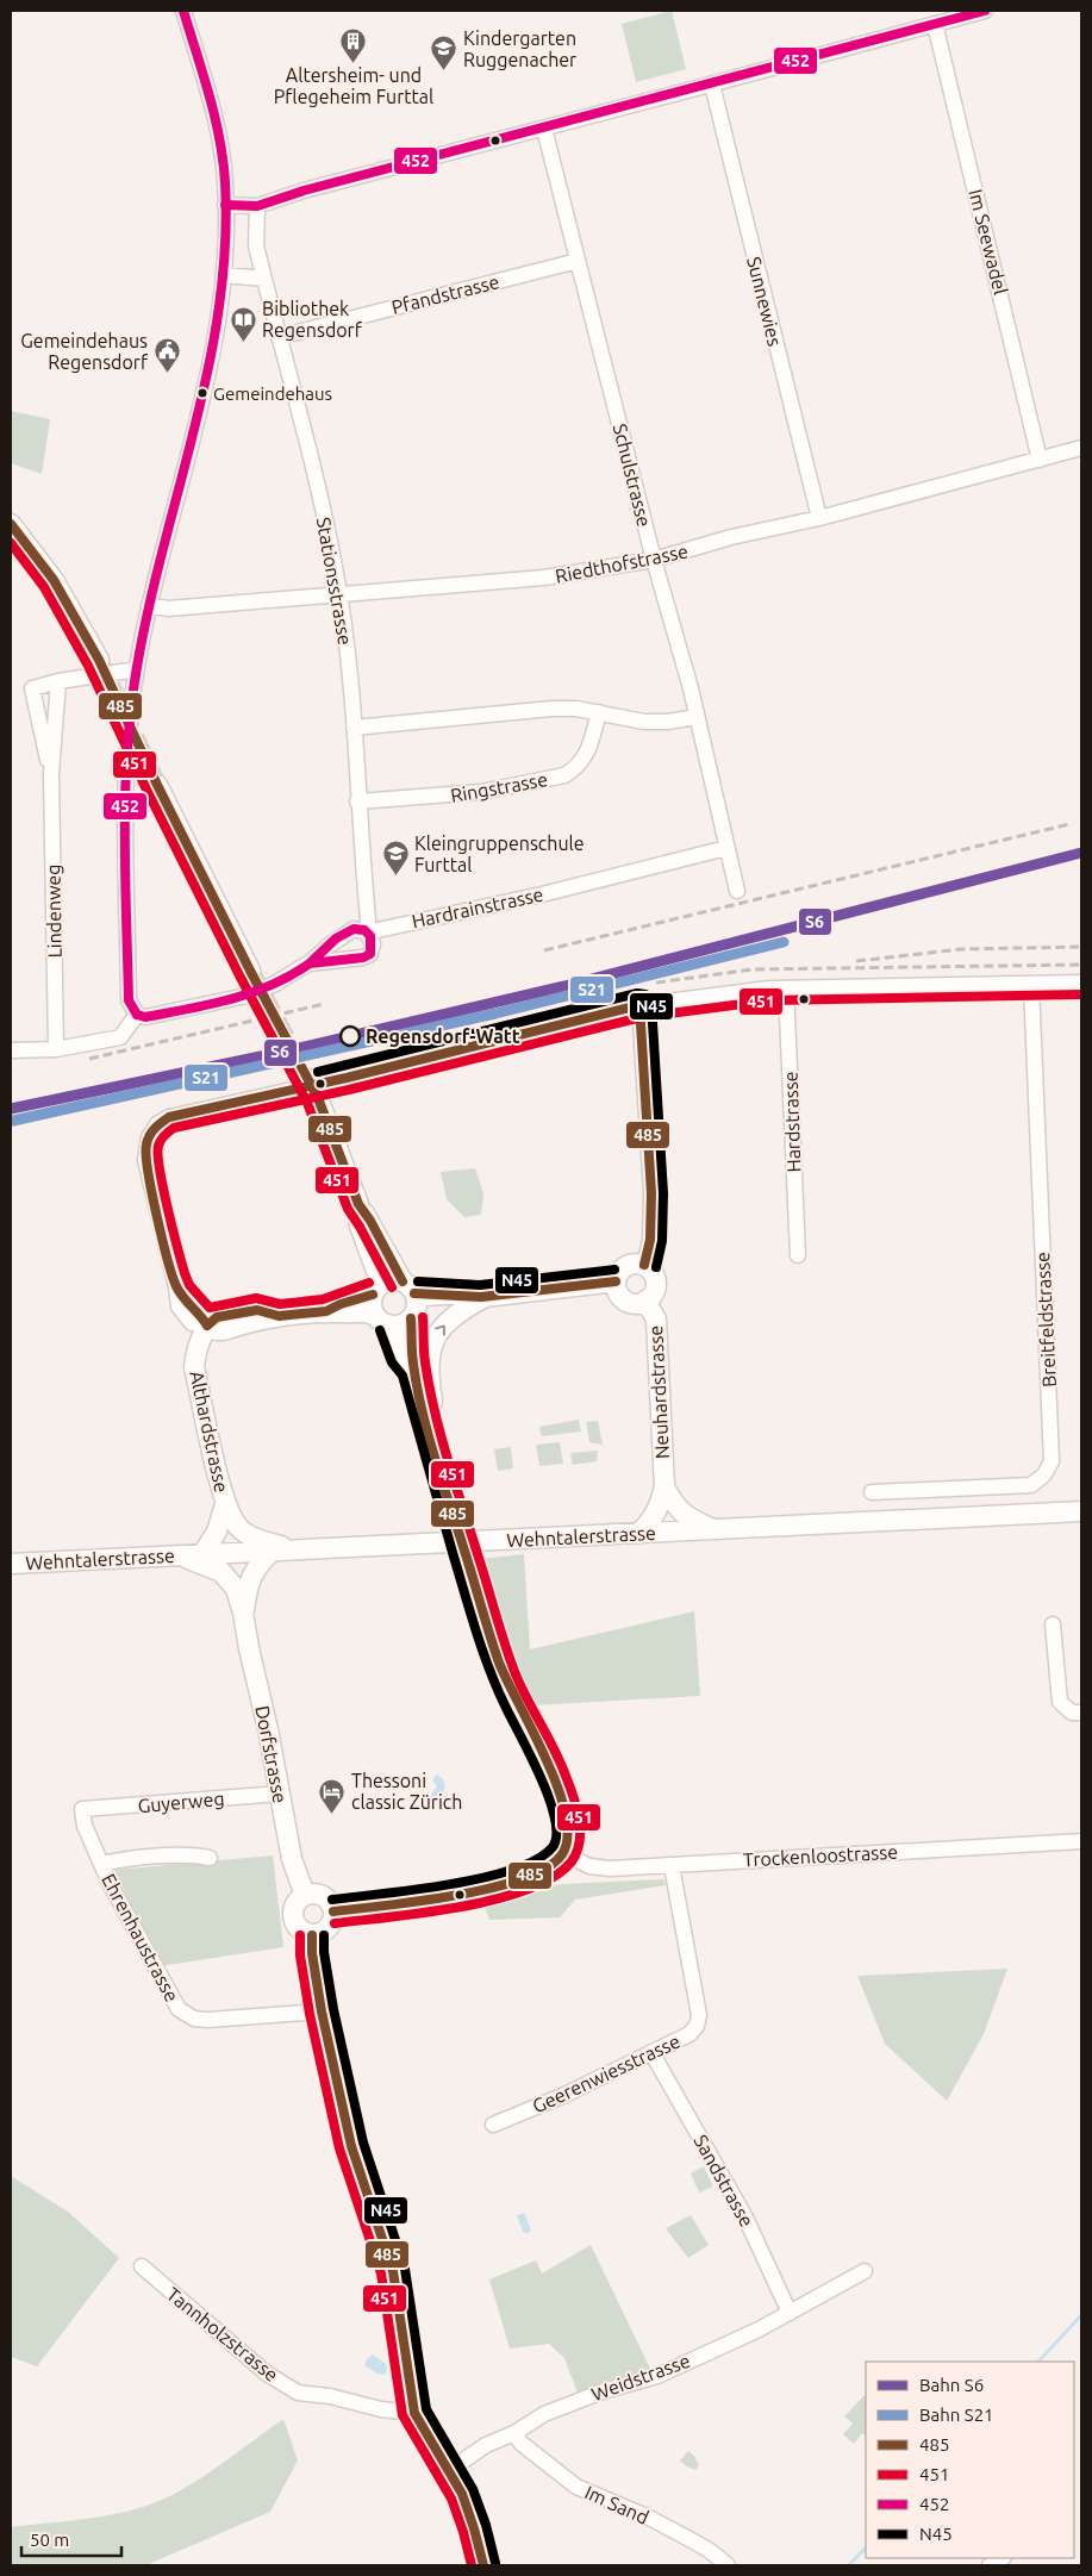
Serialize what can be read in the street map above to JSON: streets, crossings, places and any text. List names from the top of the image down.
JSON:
{
  "streets": {
    "main road": [
      "Neuhardstrasse",
      "Althardstrasse",
      "Wehntalerstrasse",
      "Dorfstrasse"
    ],
    "street": [
      "Im Seewadel",
      "Pfandstrasse",
      "Sunnewies",
      "Schulstrasse",
      "Riedthofstrasse",
      "Stationsstrasse",
      "Ringstrasse",
      "Hardrainstrasse",
      "Lindenweg",
      "Hardstrasse",
      "Breitfeldstrasse",
      "Guyerweg",
      "Trockenloostrasse",
      "Ehrenhaustrasse",
      "Geerenwiesstrasse",
      "Sandstrasse",
      "Tannholzstrasse",
      "Weidstrasse",
      "Im Sand"
    ]
  },
  "crossings": [
    ["Im Seewadel", "Riedthofstrasse"],
    ["Pfandstrasse", "Schulstrasse"],
    ["Pfandstrasse", "Stationsstrasse"],
    ["Sunnewies", "Riedthofstrasse"],
    ["Schulstrasse", "Riedthofstrasse"],
    ["Schulstrasse", "Hardrainstrasse"],
    ["Riedthofstrasse", "Stationsstrasse"],
    ["Stationsstrasse", "Ringstrasse"],
    ["Stationsstrasse", "Hardrainstrasse"],
    ["Neuhardstrasse", "Wehntalerstrasse"],
    ["Althardstrasse", "Wehntalerstrasse"],
    ["Althardstrasse", "Dorfstrasse"],
    ["Wehntalerstrasse", "Dorfstrasse"],
    ["Dorfstrasse", "Guyerweg"],
    ["Guyerweg", "Ehrenhaustrasse"],
    ["Trockenloostrasse", "Geerenwiesstrasse"],
    ["Geerenwiesstrasse", "Sandstrasse"],
    ["Sandstrasse", "Weidstrasse"],
    ["Weidstrasse", "Im Sand"]
  ],
  "places": {
    "building": ["Altersheim- und Pflegeheim Furttal"],
    "school or university": ["Kindergarten Ruggenacher", "Kleingruppenschule Furttal"],
    "library": ["Bibliothek Regensdorf"],
    "public building": ["Gemeindehaus Regensdorf"],
    "other": ["Gemeindehaus", "Regensdorf-Watt"],
    "hotel": ["Thessoni classic Zürich"]
  },
  "lines": [
    "transit line 452",
    "transit line 485",
    "transit line 451",
    "rail line S6",
    "rail line S21",
    "transit line N45"
  ],
  "legend": [
    "Bahn S6",
    "Bahn S21",
    "485",
    "451",
    "452",
    "N45"
  ],
  "scale_bar": "50 m"
}
